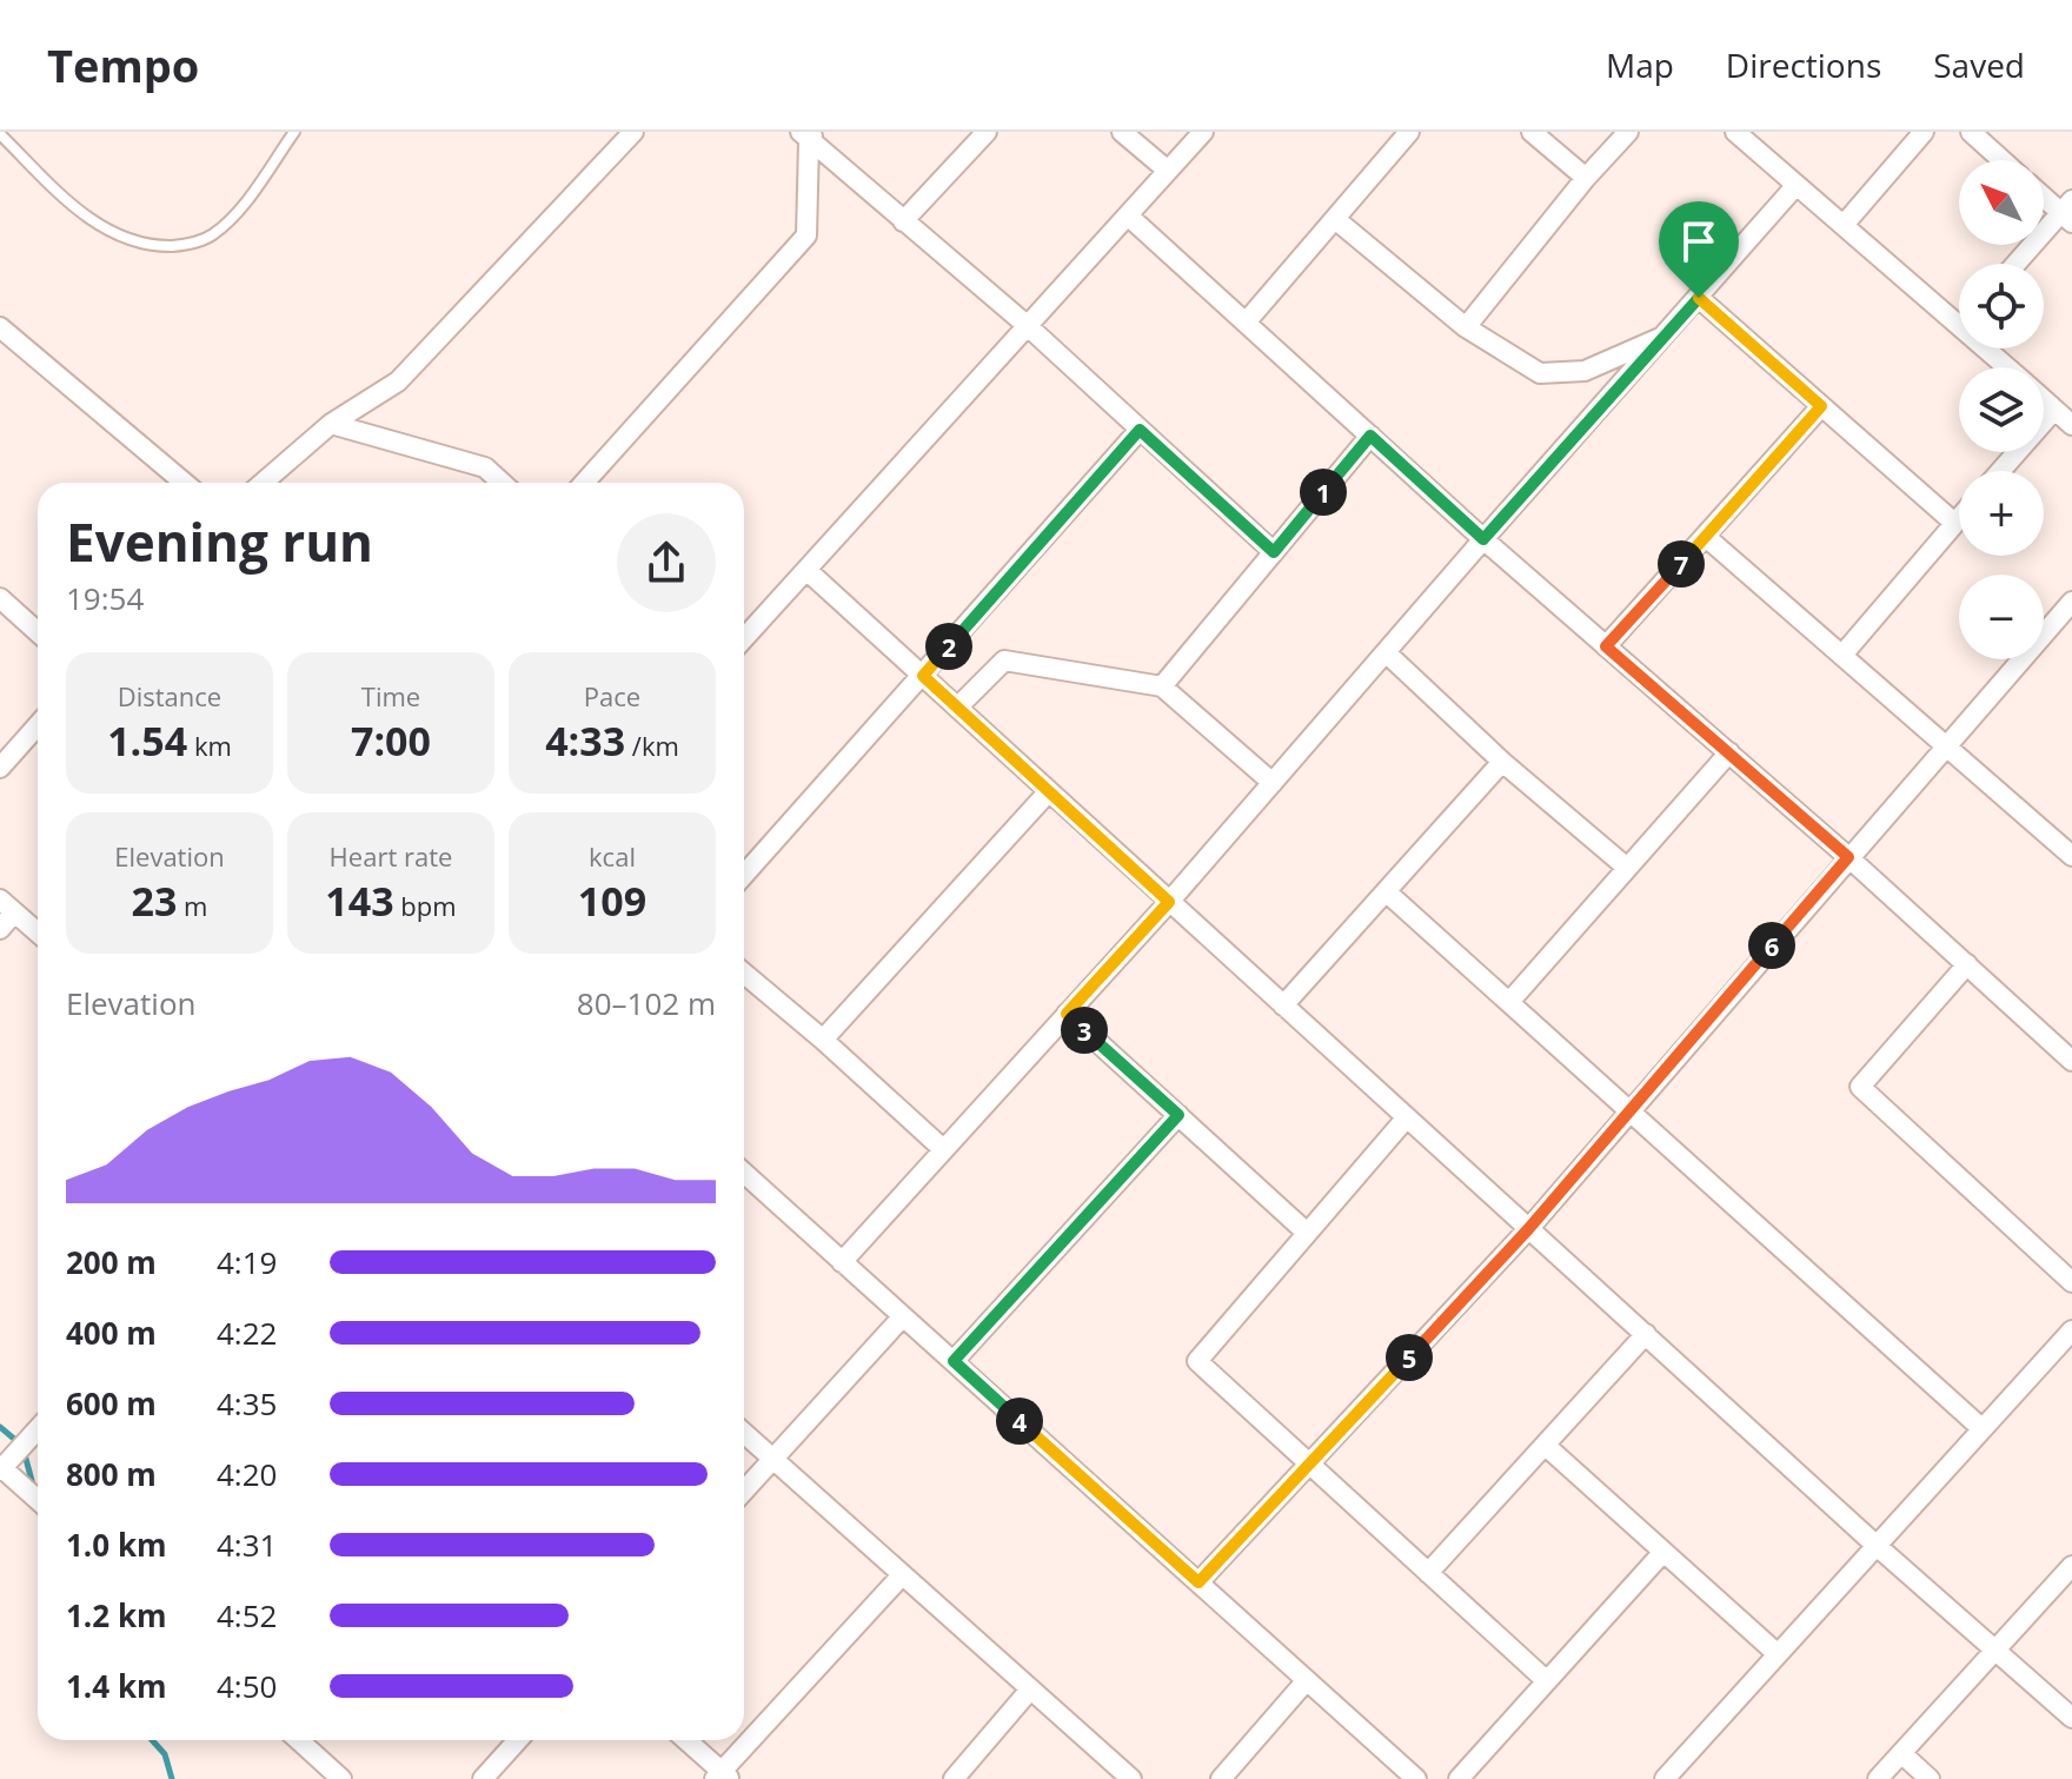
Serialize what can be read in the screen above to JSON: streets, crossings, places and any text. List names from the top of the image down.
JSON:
{
  "north": "top left",
  "page": {
    "header": "Tempo",
    "nav": ["Map", "Directions", "Saved"],
    "map_buttons": ["+", "−"],
    "pins": [
      "1",
      "7",
      "2",
      "6",
      "3",
      "5",
      "4"
    ],
    "heading": ["Evening run", "19:54"],
    "stats": [
      ["Distance", "1.54 km"],
      ["Time", "7:00"],
      ["Pace", "4:33 /km"],
      ["Elevation", "23 m"],
      ["Heart rate", "143 bpm"],
      ["kcal", "109"]
    ],
    "chart": ["Elevation", "80–102 m"],
    "list": [
      {
        "name": "200 m",
        "note": "4:19"
      },
      {
        "name": "400 m",
        "note": "4:22"
      },
      {
        "name": "600 m",
        "note": "4:35"
      },
      {
        "name": "800 m",
        "note": "4:20"
      },
      {
        "name": "1.0 km",
        "note": "4:31"
      },
      {
        "name": "1.2 km",
        "note": "4:52"
      },
      {
        "name": "1.4 km",
        "note": "4:50"
      }
    ]
  }
}
